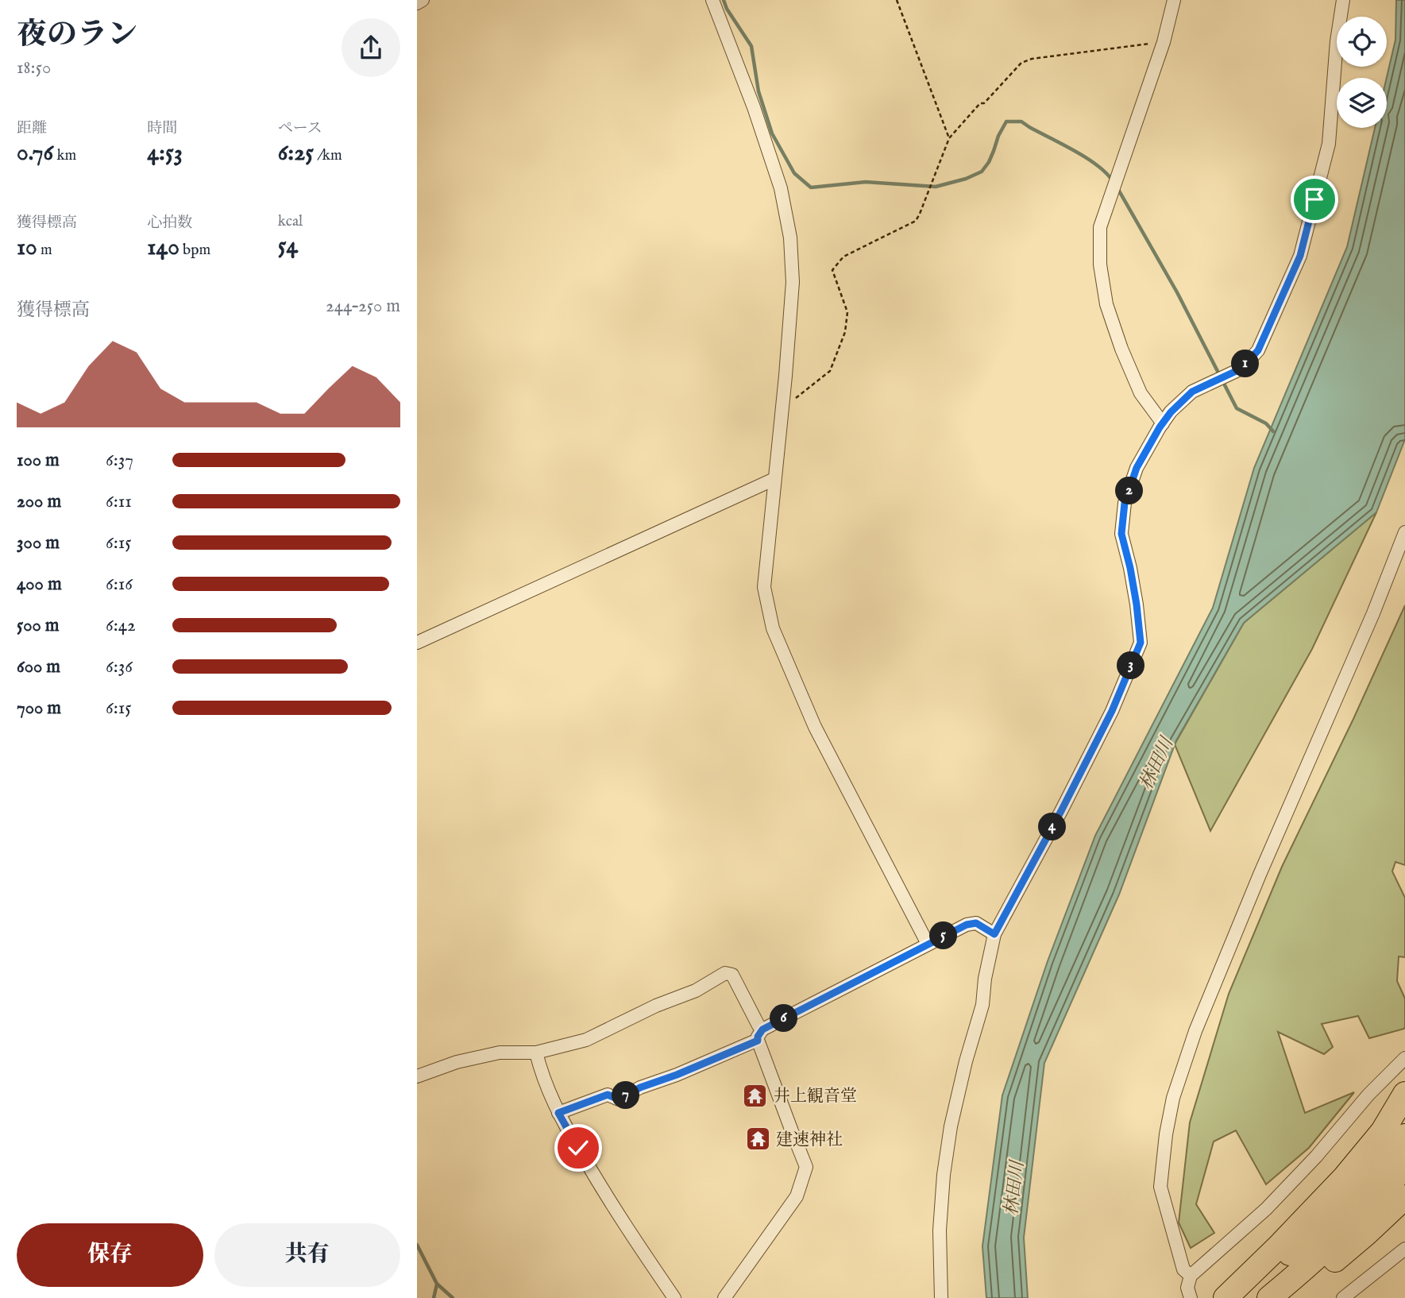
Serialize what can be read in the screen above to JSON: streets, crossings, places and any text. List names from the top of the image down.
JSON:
{
  "water": ["林田川"],
  "places": {
    "temple": ["井上観音堂", "建速神社"]
  },
  "page": {
    "heading": ["夜のラン", "18:50"],
    "stats": [
      ["距離", "0.76 km"],
      ["時間", "4:53"],
      ["ペース", "6:25 /km"],
      ["獲得標高", "10 m"],
      ["心拍数", "140 bpm"],
      ["kcal", "54"]
    ],
    "chart": ["獲得標高", "244–250 m"],
    "pins": [
      "1",
      "2",
      "3",
      "4",
      "5",
      "6",
      "7"
    ],
    "list": [
      {
        "name": "100 m",
        "note": "6:37"
      },
      {
        "name": "200 m",
        "note": "6:11"
      },
      {
        "name": "300 m",
        "note": "6:15"
      },
      {
        "name": "400 m",
        "note": "6:16"
      },
      {
        "name": "500 m",
        "note": "6:42"
      },
      {
        "name": "600 m",
        "note": "6:36"
      },
      {
        "name": "700 m",
        "note": "6:15"
      }
    ],
    "buttons": ["保存", "共有"]
  }
}
